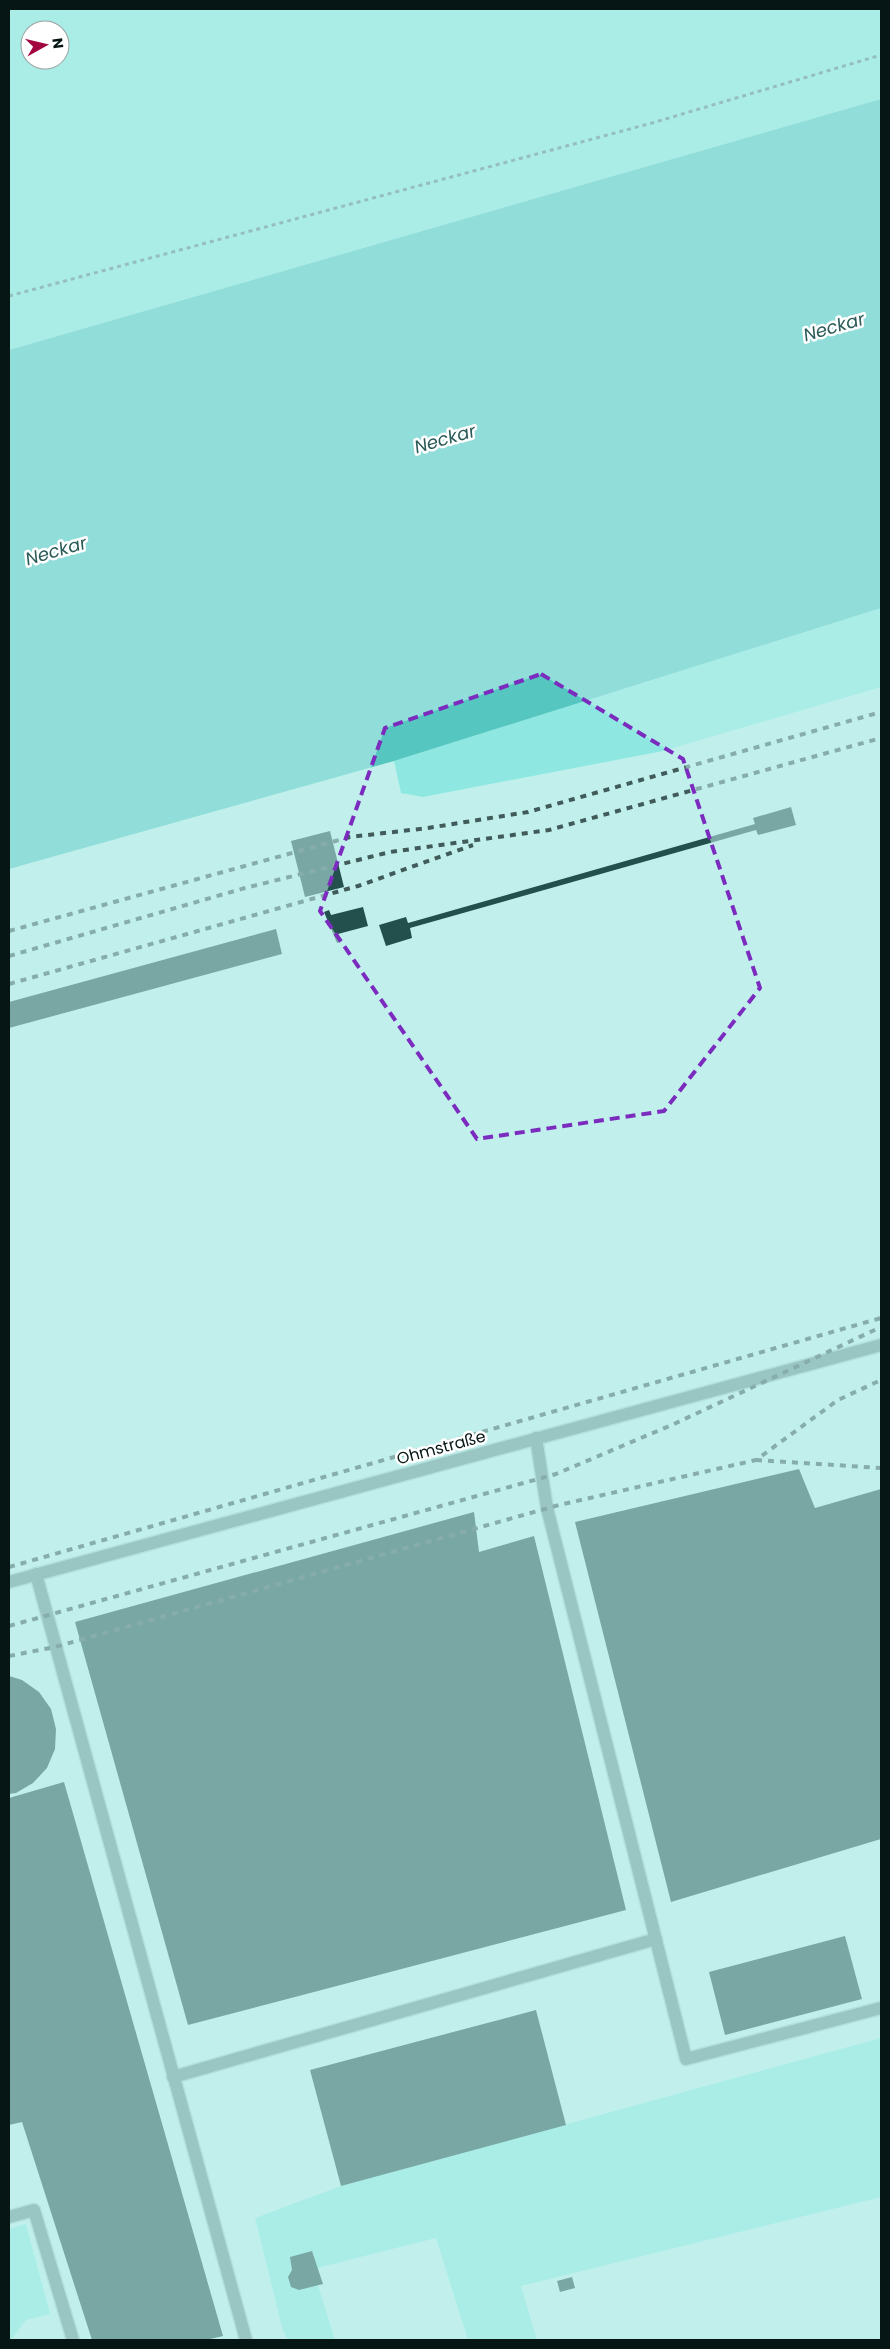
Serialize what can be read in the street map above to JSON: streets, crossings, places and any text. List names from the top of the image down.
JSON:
{
  "streets": {
    "street": ["Ohmstraße"]
  },
  "water": ["Neckar"],
  "north": "right"
}
